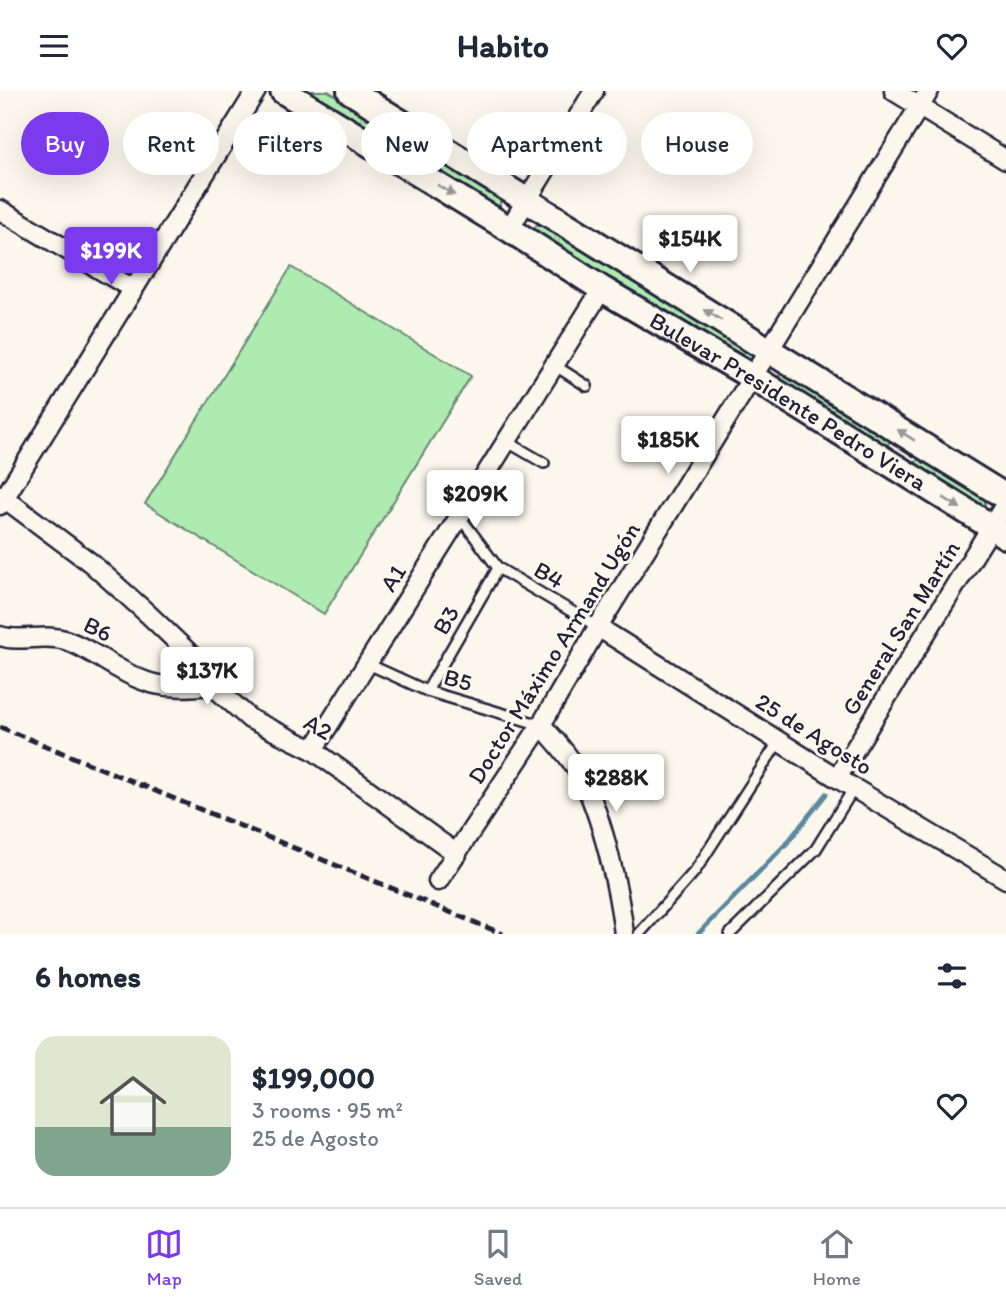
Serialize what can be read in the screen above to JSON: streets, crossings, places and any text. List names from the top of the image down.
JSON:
{
  "streets": {
    "street": [
      "Bulevar Presidente Pedro Viera",
      "A1",
      "General San Martín",
      "B6",
      "Doctor Máximo Armand Ugón",
      "A2",
      "25 de Agosto"
    ],
    "lane": ["B4", "B3", "B5"]
  },
  "crossings": [
    ["Bulevar Presidente Pedro Viera", "A1"],
    ["Bulevar Presidente Pedro Viera", "General San Martín"],
    ["Bulevar Presidente Pedro Viera", "Doctor Máximo Armand Ugón"],
    ["B4", "A1"],
    ["B4", "B3"],
    ["B4", "Doctor Máximo Armand Ugón"],
    ["B4", "25 de Agosto"],
    ["A1", "B5"],
    ["A1", "A2"],
    ["B3", "B5"],
    ["General San Martín", "25 de Agosto"],
    ["B6", "A2"],
    ["Doctor Máximo Armand Ugón", "B5"],
    ["Doctor Máximo Armand Ugón", "A2"],
    ["Doctor Máximo Armand Ugón", "25 de Agosto"]
  ],
  "page": {
    "header": "Habito",
    "chip": [
      "Buy",
      "Rent",
      "Filters",
      "New",
      "Apartment",
      "House"
    ],
    "price": [
      "$154K",
      "$199K",
      "$185K",
      "$209K",
      "$137K",
      "$288K"
    ],
    "heading": "6 homes",
    "list": [
      {
        "name": "$199,000",
        "note": "3 rooms · 95 m² · 25 de Agosto"
      }
    ],
    "tabs": ["Map", "Saved", "Home"]
  }
}
